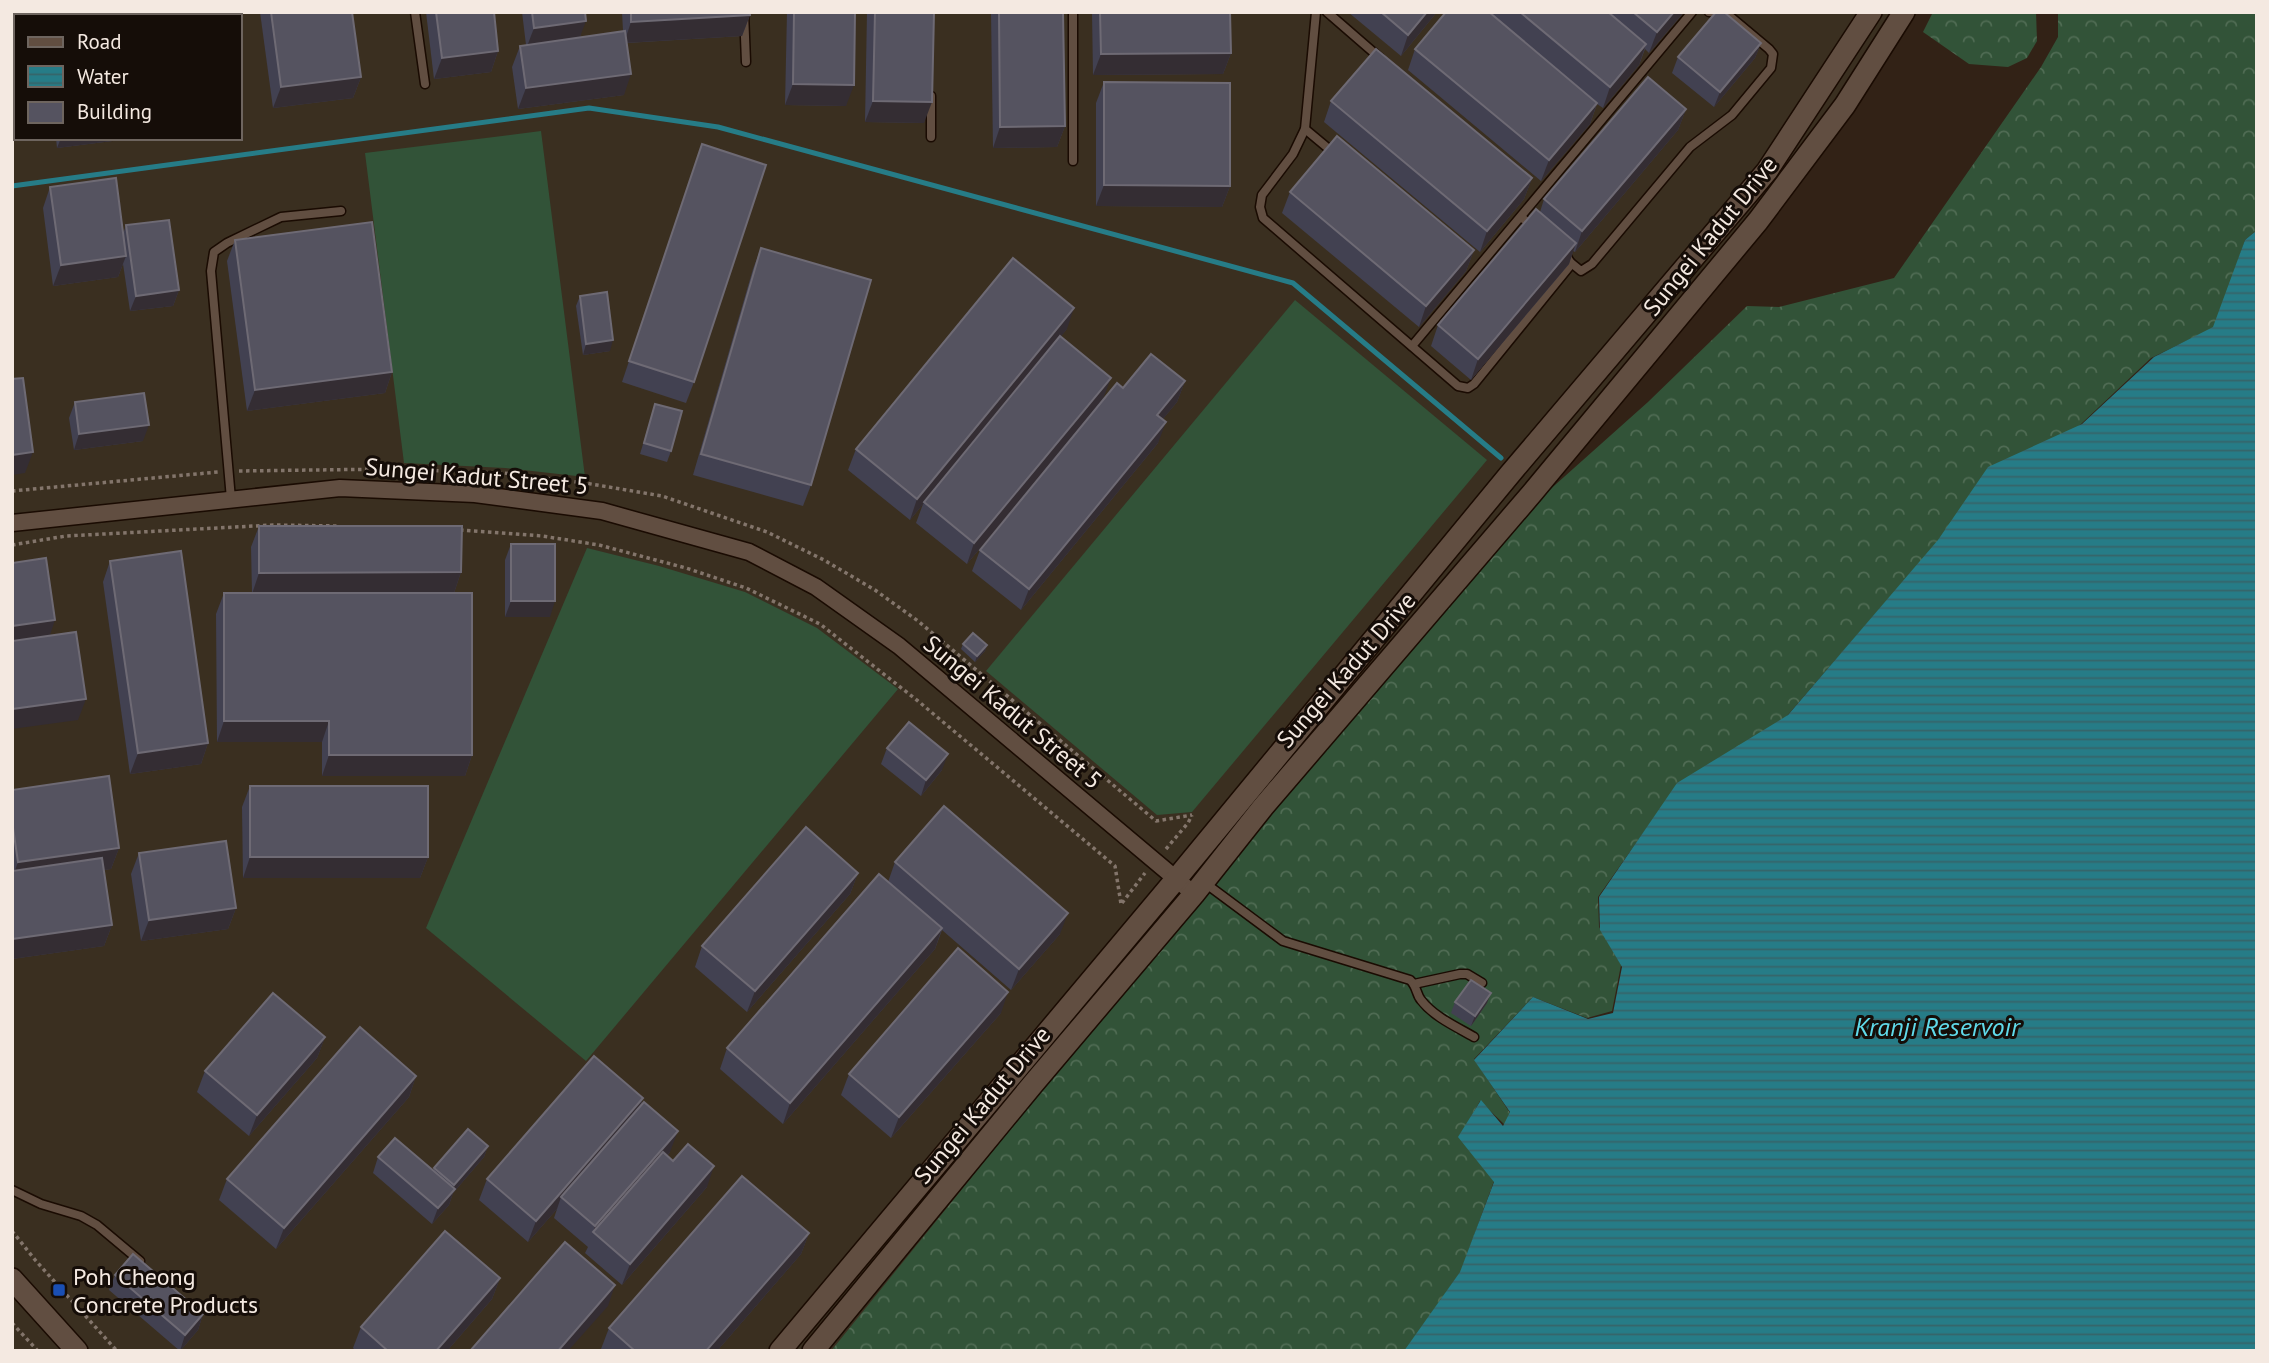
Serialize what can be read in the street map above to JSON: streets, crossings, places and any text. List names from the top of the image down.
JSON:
{
  "streets": {
    "main road": ["Sungei Kadut Drive"],
    "street": ["Sungei Kadut Street 5"]
  },
  "crossings": [
    ["Sungei Kadut Drive", "Sungei Kadut Street 5"]
  ],
  "water": ["Kranji Reservoir"],
  "places": {
    "transit": ["Poh Cheong Concrete Products"]
  },
  "legend": ["Road", "Water", "Building"]
}
